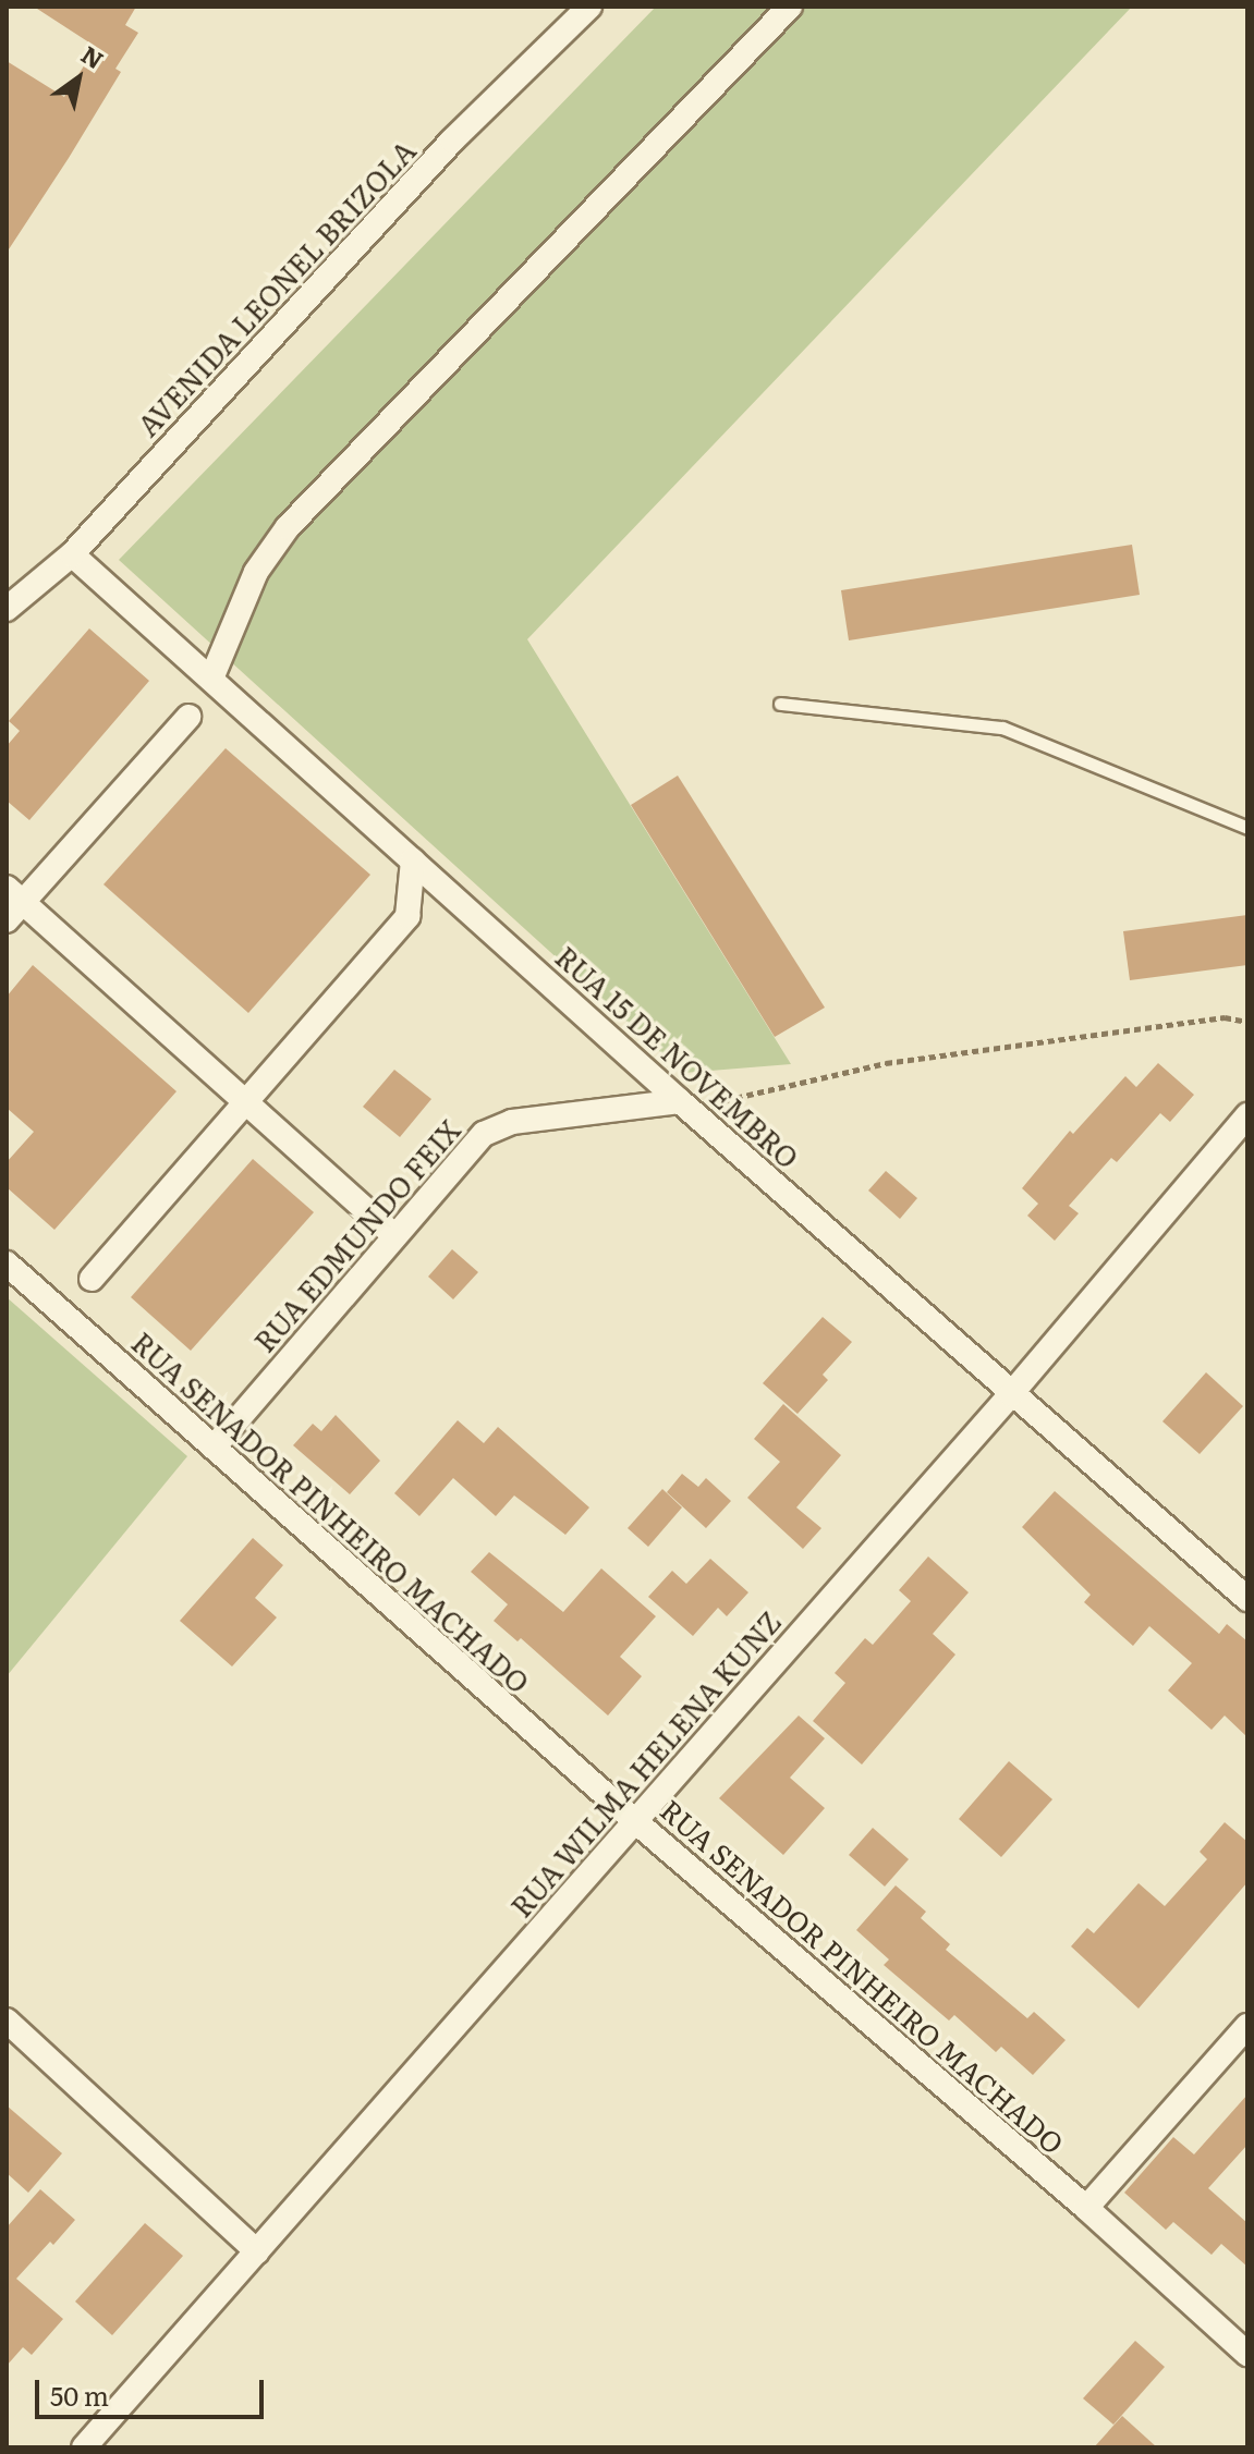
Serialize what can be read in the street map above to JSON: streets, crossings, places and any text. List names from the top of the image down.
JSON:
{
  "streets": {
    "street": [
      "AVENIDA LEONEL BRIZOLA",
      "RUA 15 DE NOVEMBRO",
      "RUA EDMUNDO FEIX",
      "RUA SENADOR PINHEIRO MACHADO",
      "RUA WILMA HELENA KUNZ"
    ]
  },
  "crossings": [
    ["AVENIDA LEONEL BRIZOLA", "RUA 15 DE NOVEMBRO"],
    ["RUA 15 DE NOVEMBRO", "RUA EDMUNDO FEIX"],
    ["RUA 15 DE NOVEMBRO", "RUA WILMA HELENA KUNZ"],
    ["RUA EDMUNDO FEIX", "RUA SENADOR PINHEIRO MACHADO"],
    ["RUA SENADOR PINHEIRO MACHADO", "RUA WILMA HELENA KUNZ"]
  ],
  "scale_bar": "50 m",
  "north": "top right"
}
